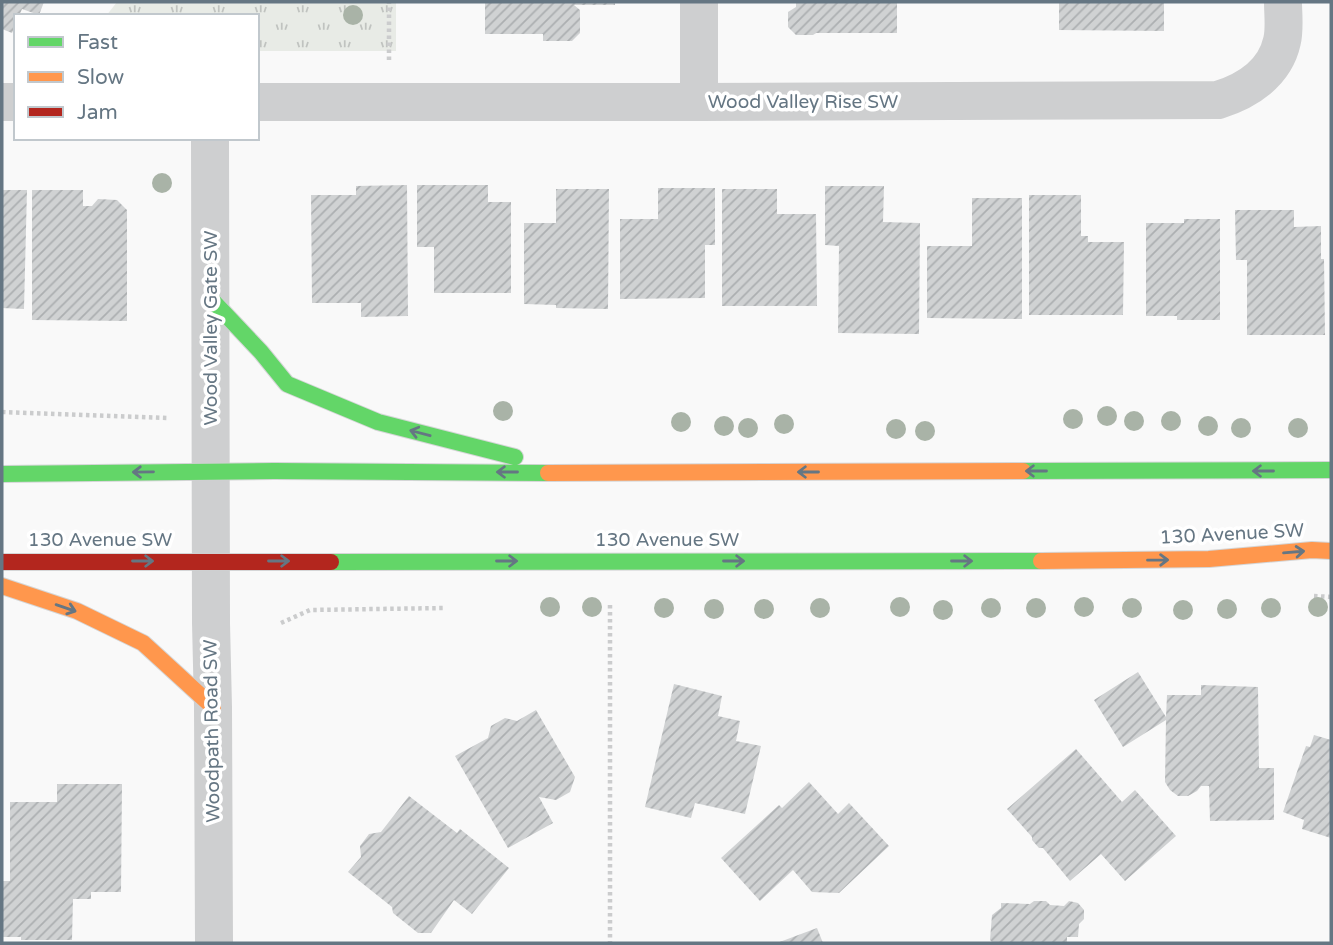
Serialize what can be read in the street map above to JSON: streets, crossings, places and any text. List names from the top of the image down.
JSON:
{
  "streets": {
    "street": [
      "Wood Valley Rise SW",
      "Wood Valley Gate SW",
      "130 Avenue SW",
      "Woodpath Road SW"
    ]
  },
  "crossings": [
    ["Wood Valley Gate SW", "Woodpath Road SW"],
    ["130 Avenue SW", "Woodpath Road SW"]
  ],
  "legend": ["Fast", "Slow", "Jam"]
}
